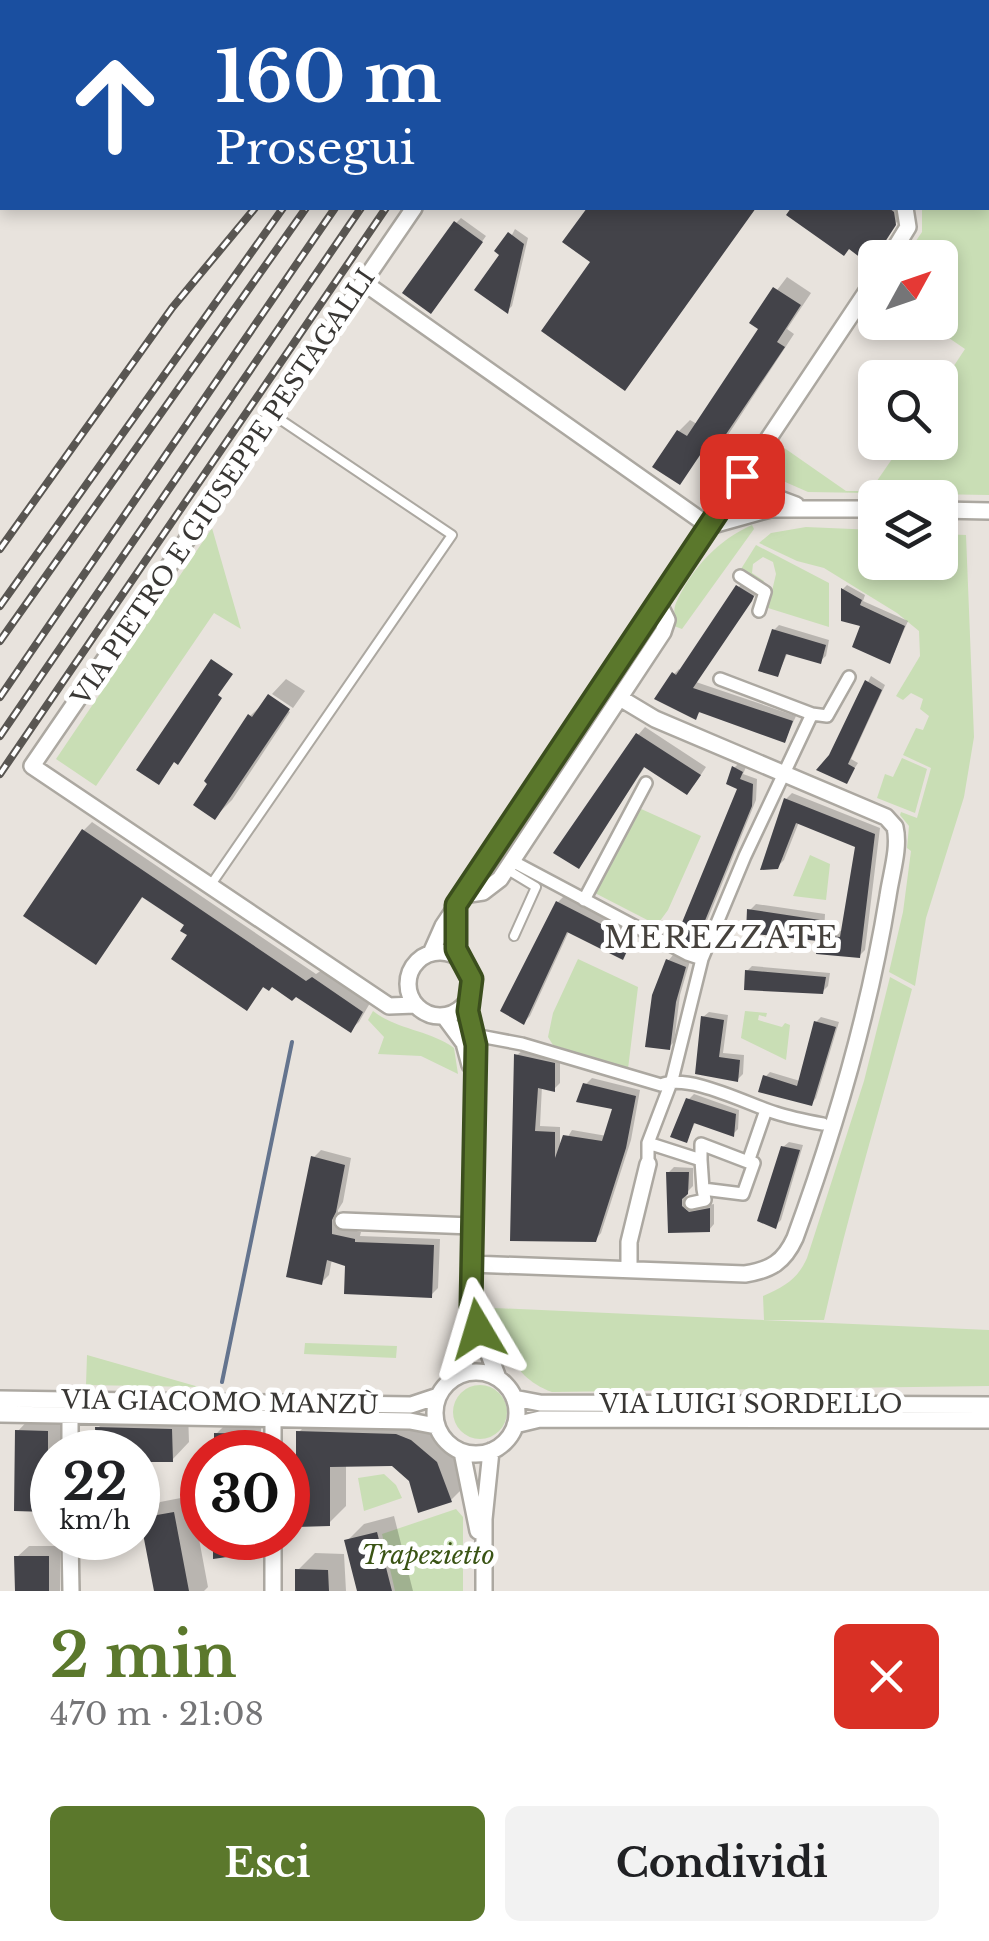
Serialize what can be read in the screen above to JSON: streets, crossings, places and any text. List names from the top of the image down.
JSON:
{
  "streets": {
    "street": ["VIA PIETRO E GIUSEPPE PESTAGALLI", "VIA GIACOMO MANZÙ", "VIA LUIGI SORDELLO"]
  },
  "crossings": [
    ["VIA GIACOMO MANZÙ", "VIA LUIGI SORDELLO"]
  ],
  "districts": ["MEREZZATE"],
  "parks": ["Trapezietto"],
  "north": "top right",
  "page": {
    "turn": ["160 m", "Prosegui"],
    "speed": "22 km/h",
    "limit": "30",
    "heading": ["2 min", "470 m · 21:08"],
    "buttons": ["Esci", "Condividi"]
  }
}
